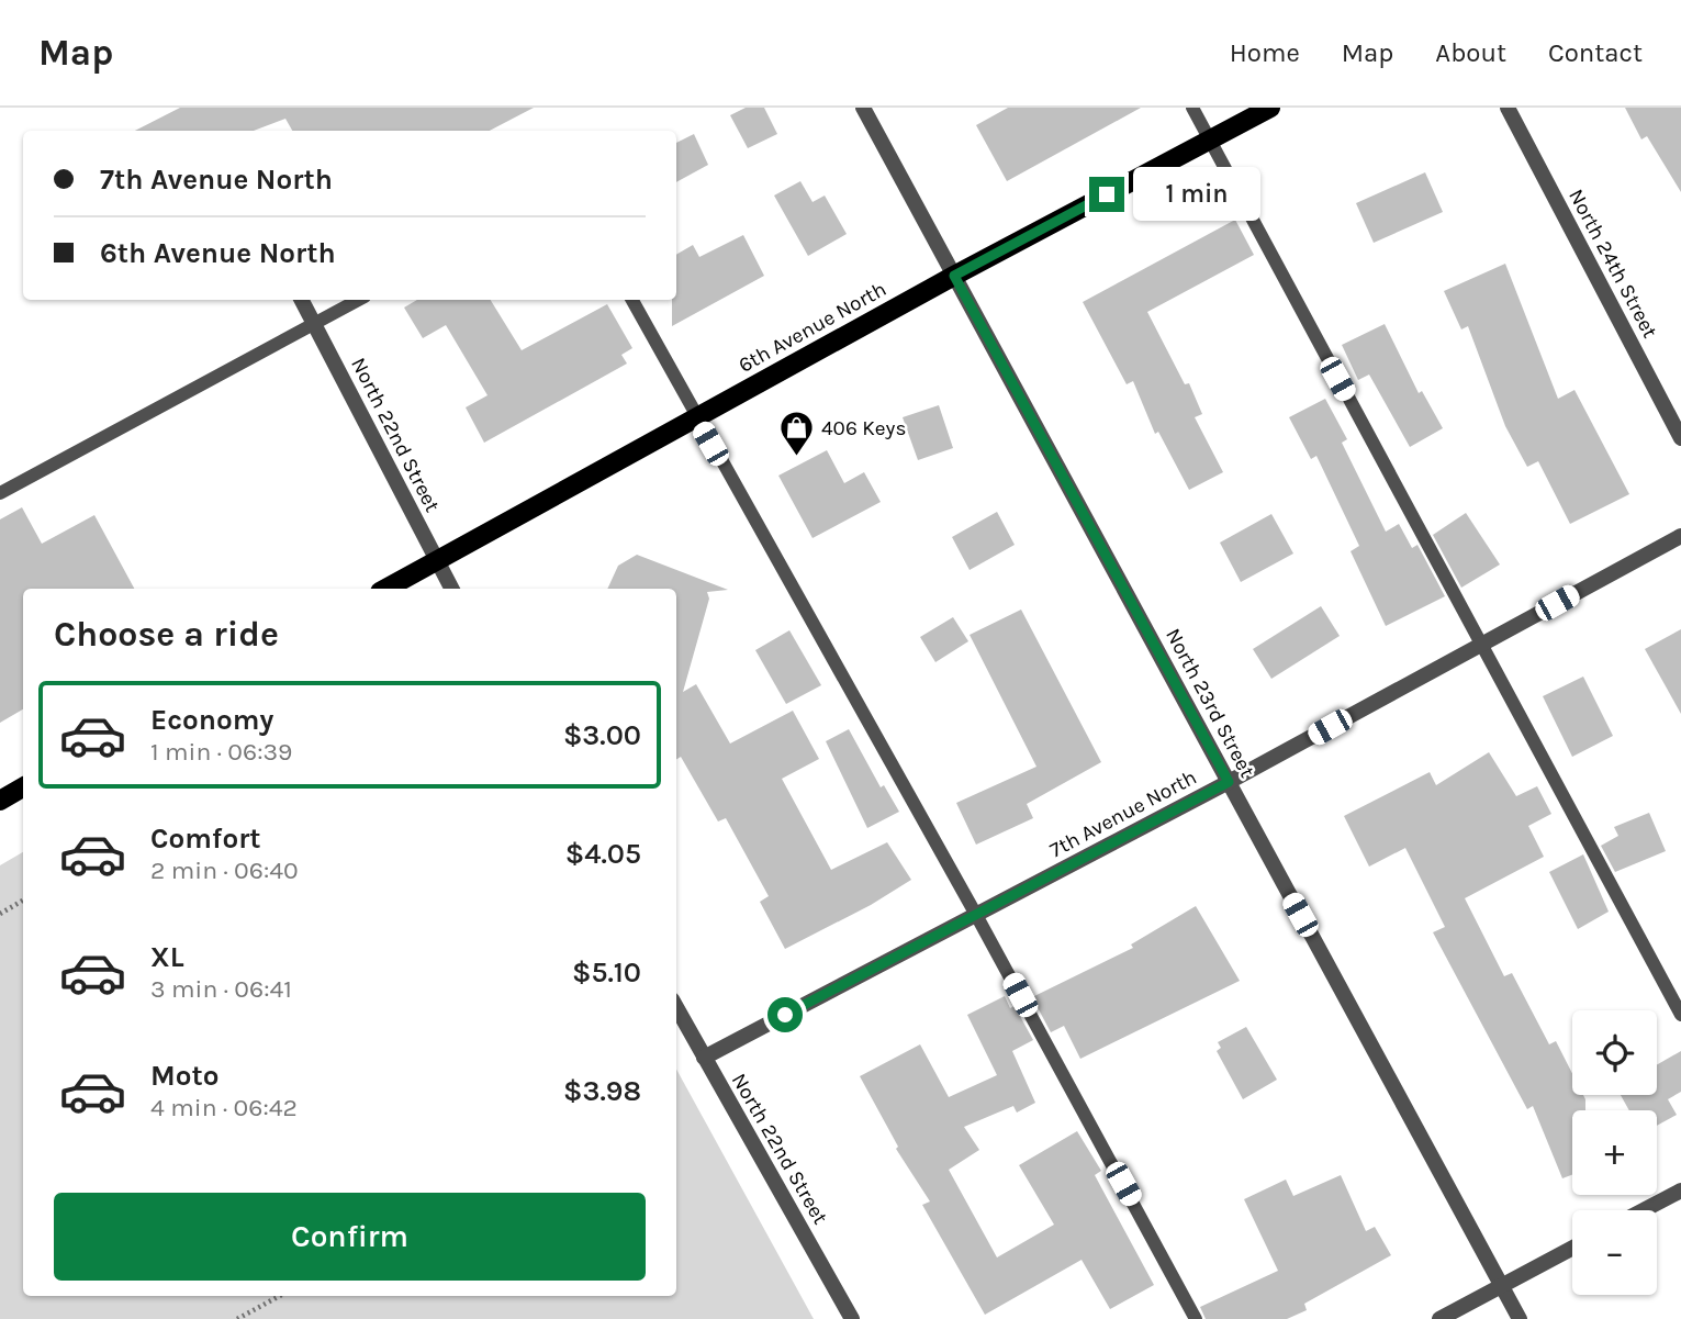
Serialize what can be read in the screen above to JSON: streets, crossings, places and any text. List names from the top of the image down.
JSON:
{
  "streets": {
    "main road": ["6th Avenue North"],
    "street": [
      "North 24th Street",
      "North 22nd Street",
      "North 23rd Street",
      "7th Avenue North"
    ]
  },
  "crossings": [
    ["6th Avenue North", "North 22nd Street"],
    ["6th Avenue North", "North 23rd Street"],
    ["North 22nd Street", "7th Avenue North"],
    ["North 23rd Street", "7th Avenue North"]
  ],
  "places": {
    "shop": ["406 Keys"]
  },
  "page": {
    "header": "Map",
    "nav": [
      "Home",
      "Map",
      "About",
      "Contact"
    ],
    "banner": ["7th Avenue North", "6th Avenue North"],
    "bubble": "1 min",
    "heading": "Choose a ride",
    "list": [
      {
        "name": "Economy",
        "note": "1 min · 06:39",
        "value": "$3.00"
      },
      {
        "name": "Comfort",
        "note": "2 min · 06:40",
        "value": "$4.05"
      },
      {
        "name": "XL",
        "note": "3 min · 06:41",
        "value": "$5.10"
      },
      {
        "name": "Moto",
        "note": "4 min · 06:42",
        "value": "$3.98"
      }
    ],
    "map_buttons": ["+", "−"],
    "buttons": "Confirm"
  }
}
